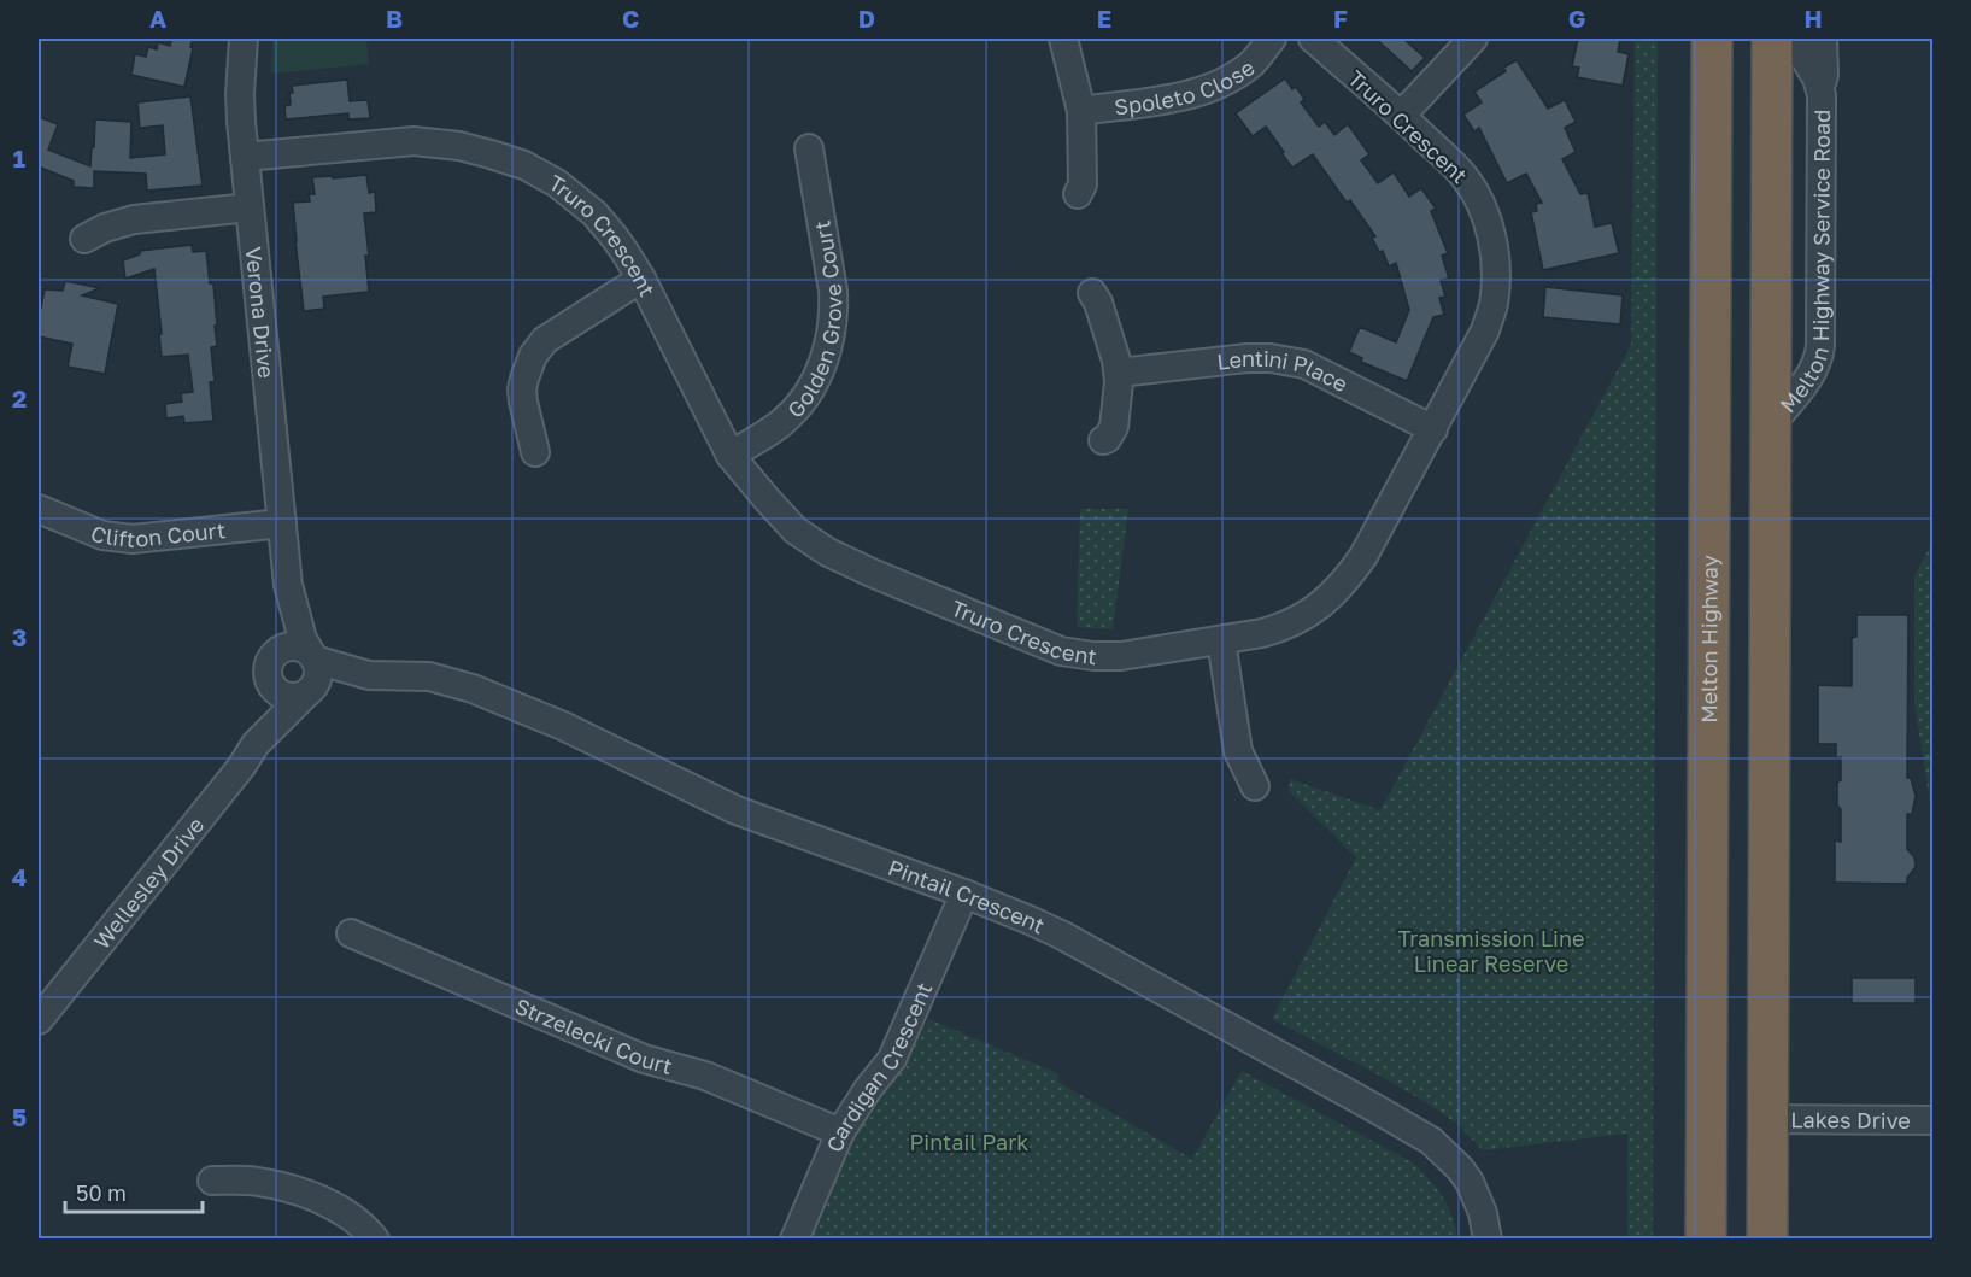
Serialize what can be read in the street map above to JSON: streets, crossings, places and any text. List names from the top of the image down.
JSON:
{
  "streets": {
    "highway": ["Melton Highway"],
    "street": [
      "Spoleto Close",
      "Truro Crescent",
      "Melton Highway Service Road",
      "Verona Drive",
      "Golden Grove Court",
      "Lentini Place",
      "Clifton Court",
      "Wellesley Drive",
      "Pintail Crescent",
      "Strzelecki Court",
      "Cardigan Crescent",
      "Lakes Drive"
    ]
  },
  "crossings": [
    ["Truro Crescent", "Verona Drive"],
    ["Truro Crescent", "Golden Grove Court"],
    ["Truro Crescent", "Lentini Place"],
    ["Verona Drive", "Clifton Court"],
    ["Verona Drive", "Wellesley Drive"],
    ["Verona Drive", "Pintail Crescent"],
    ["Wellesley Drive", "Pintail Crescent"],
    ["Pintail Crescent", "Cardigan Crescent"],
    ["Strzelecki Court", "Cardigan Crescent"]
  ],
  "parks": ["Transmission Line Linear Reserve", "Pintail Park"],
  "scale_bar": "50 m",
  "grid": {
    "columns": [
      "A",
      "B",
      "C",
      "D",
      "E",
      "F",
      "G",
      "H"
    ],
    "rows": [
      "1",
      "2",
      "3",
      "4",
      "5"
    ]
  }
}
